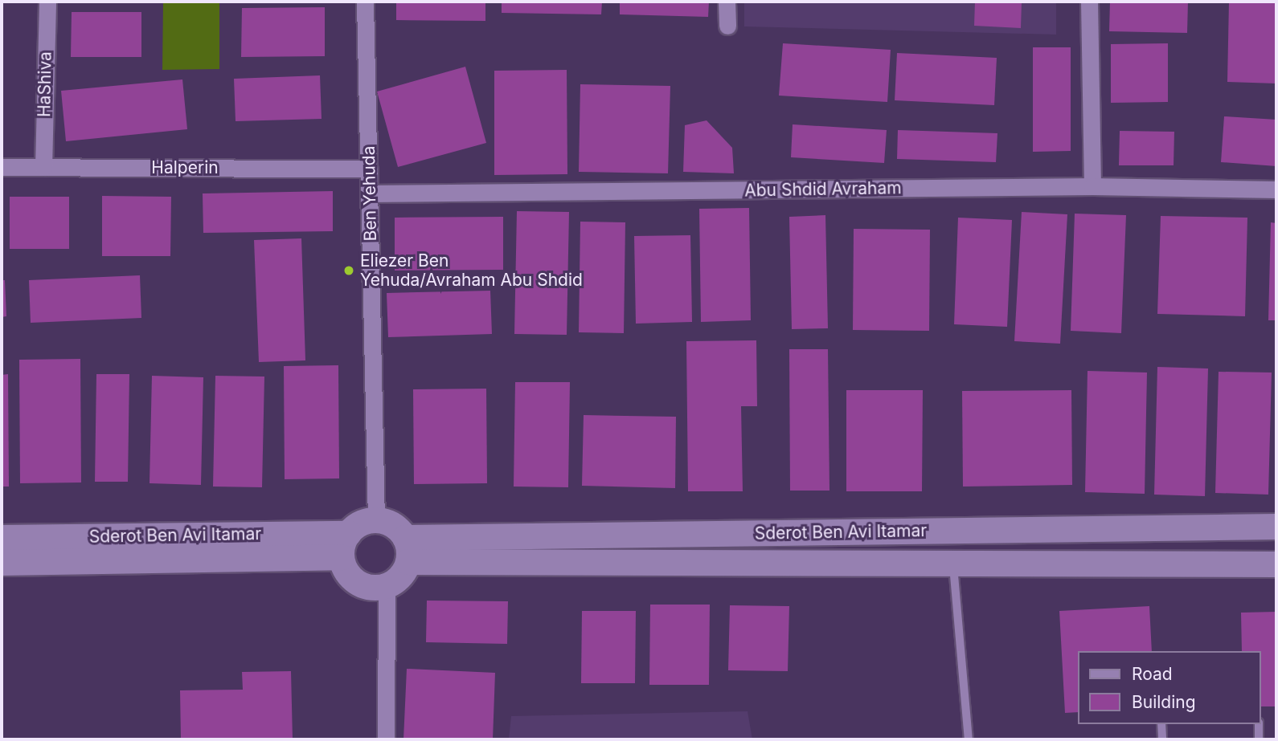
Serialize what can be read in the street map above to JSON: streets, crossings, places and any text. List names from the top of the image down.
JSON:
{
  "streets": {
    "main road": ["Sderot Ben Avi Itamar"],
    "street": [
      "HaShiva",
      "Halperin",
      "Abu Shdid Avraham",
      "Ben Yehuda"
    ]
  },
  "crossings": [
    ["HaShiva", "Halperin"],
    ["Halperin", "Ben Yehuda"],
    ["Abu Shdid Avraham", "Ben Yehuda"],
    ["Ben Yehuda", "Sderot Ben Avi Itamar"]
  ],
  "places": ["Eliezer Ben Yehuda/Avraham Abu Shdid"],
  "legend": ["Road", "Building"]
}
